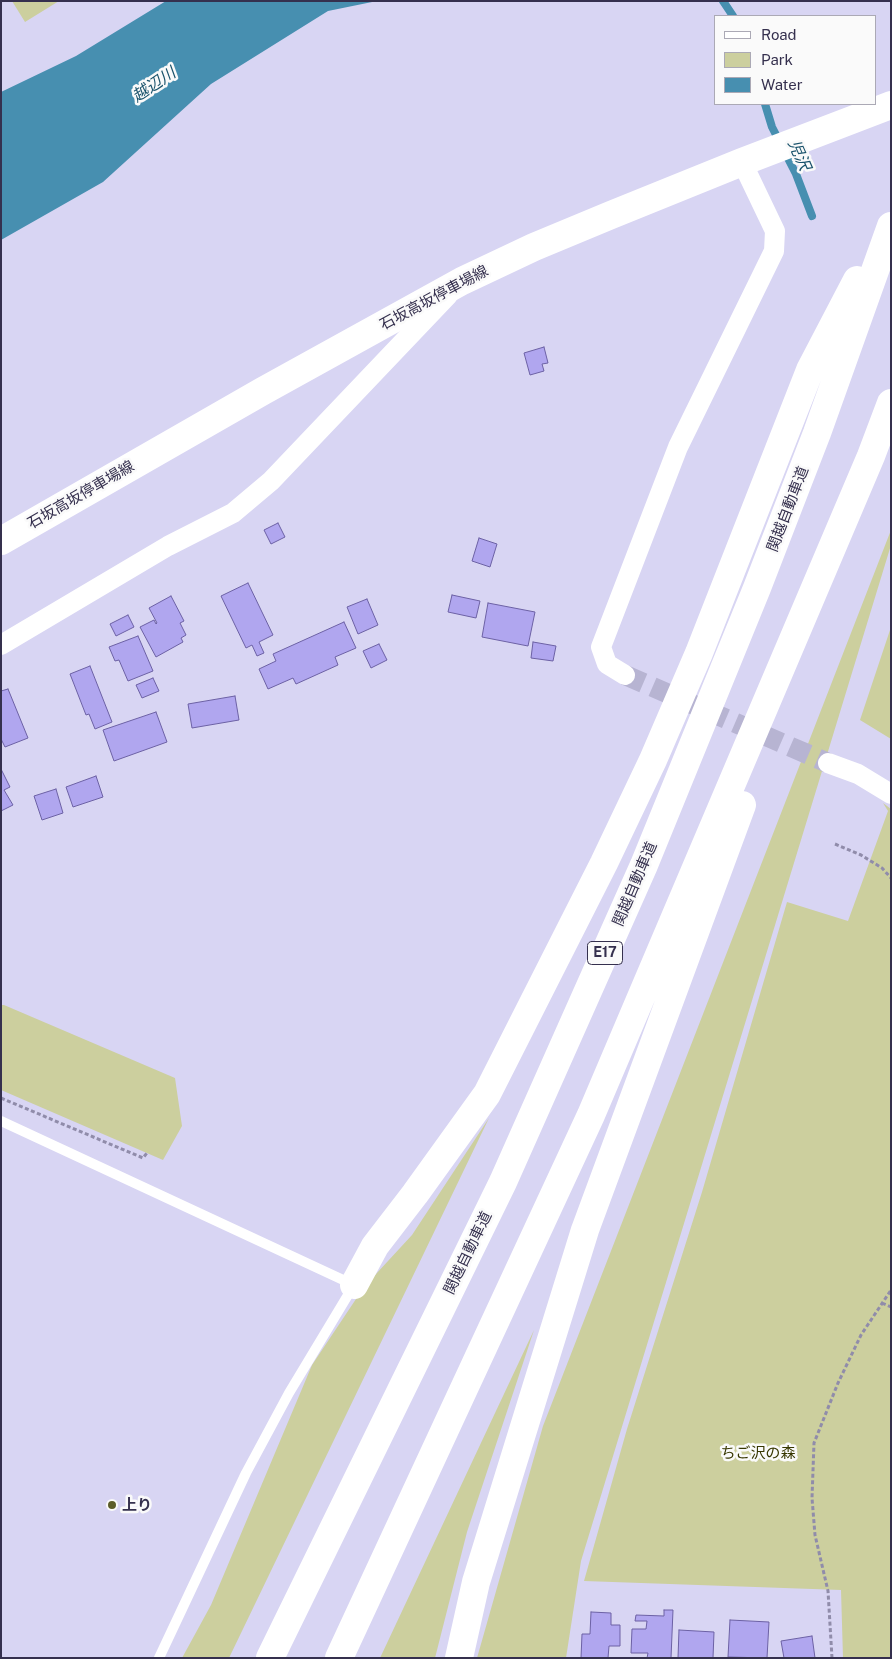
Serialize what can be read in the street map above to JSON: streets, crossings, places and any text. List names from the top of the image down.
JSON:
{
  "streets": {
    "main road": ["石坂高坂停車場線", "関越自動車道", "E17"]
  },
  "water": ["越辺川", "児沢"],
  "parks": ["ちご沢の森"],
  "places": ["上り"],
  "legend": ["Road", "Park", "Water"]
}
